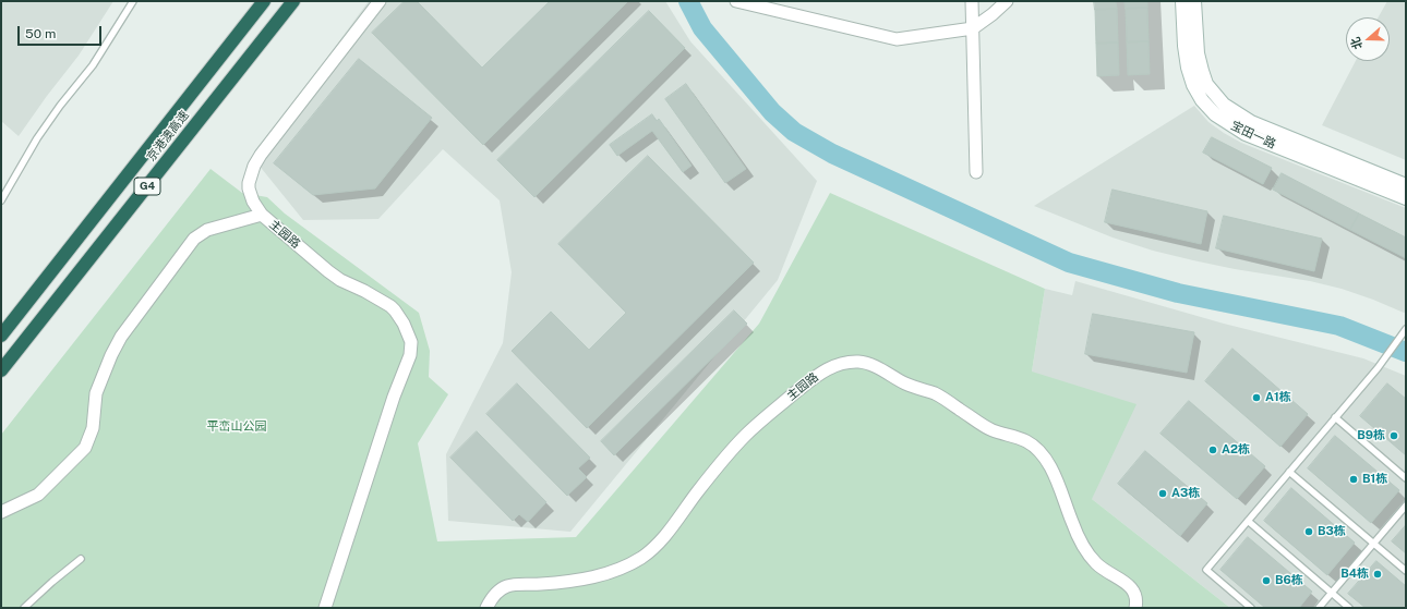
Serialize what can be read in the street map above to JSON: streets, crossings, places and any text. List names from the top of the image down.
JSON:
{
  "streets": {
    "highway": ["京港澳高速", "G4"],
    "main road": ["宝田一路"],
    "street": ["主园路"]
  },
  "parks": ["平峦山公园"],
  "places": [
    "A1栋",
    "B9栋",
    "A2栋",
    "B1栋",
    "A3栋",
    "B3栋",
    "B4栋",
    "B6栋"
  ],
  "scale_bar": "50 m",
  "north": "left"
}
